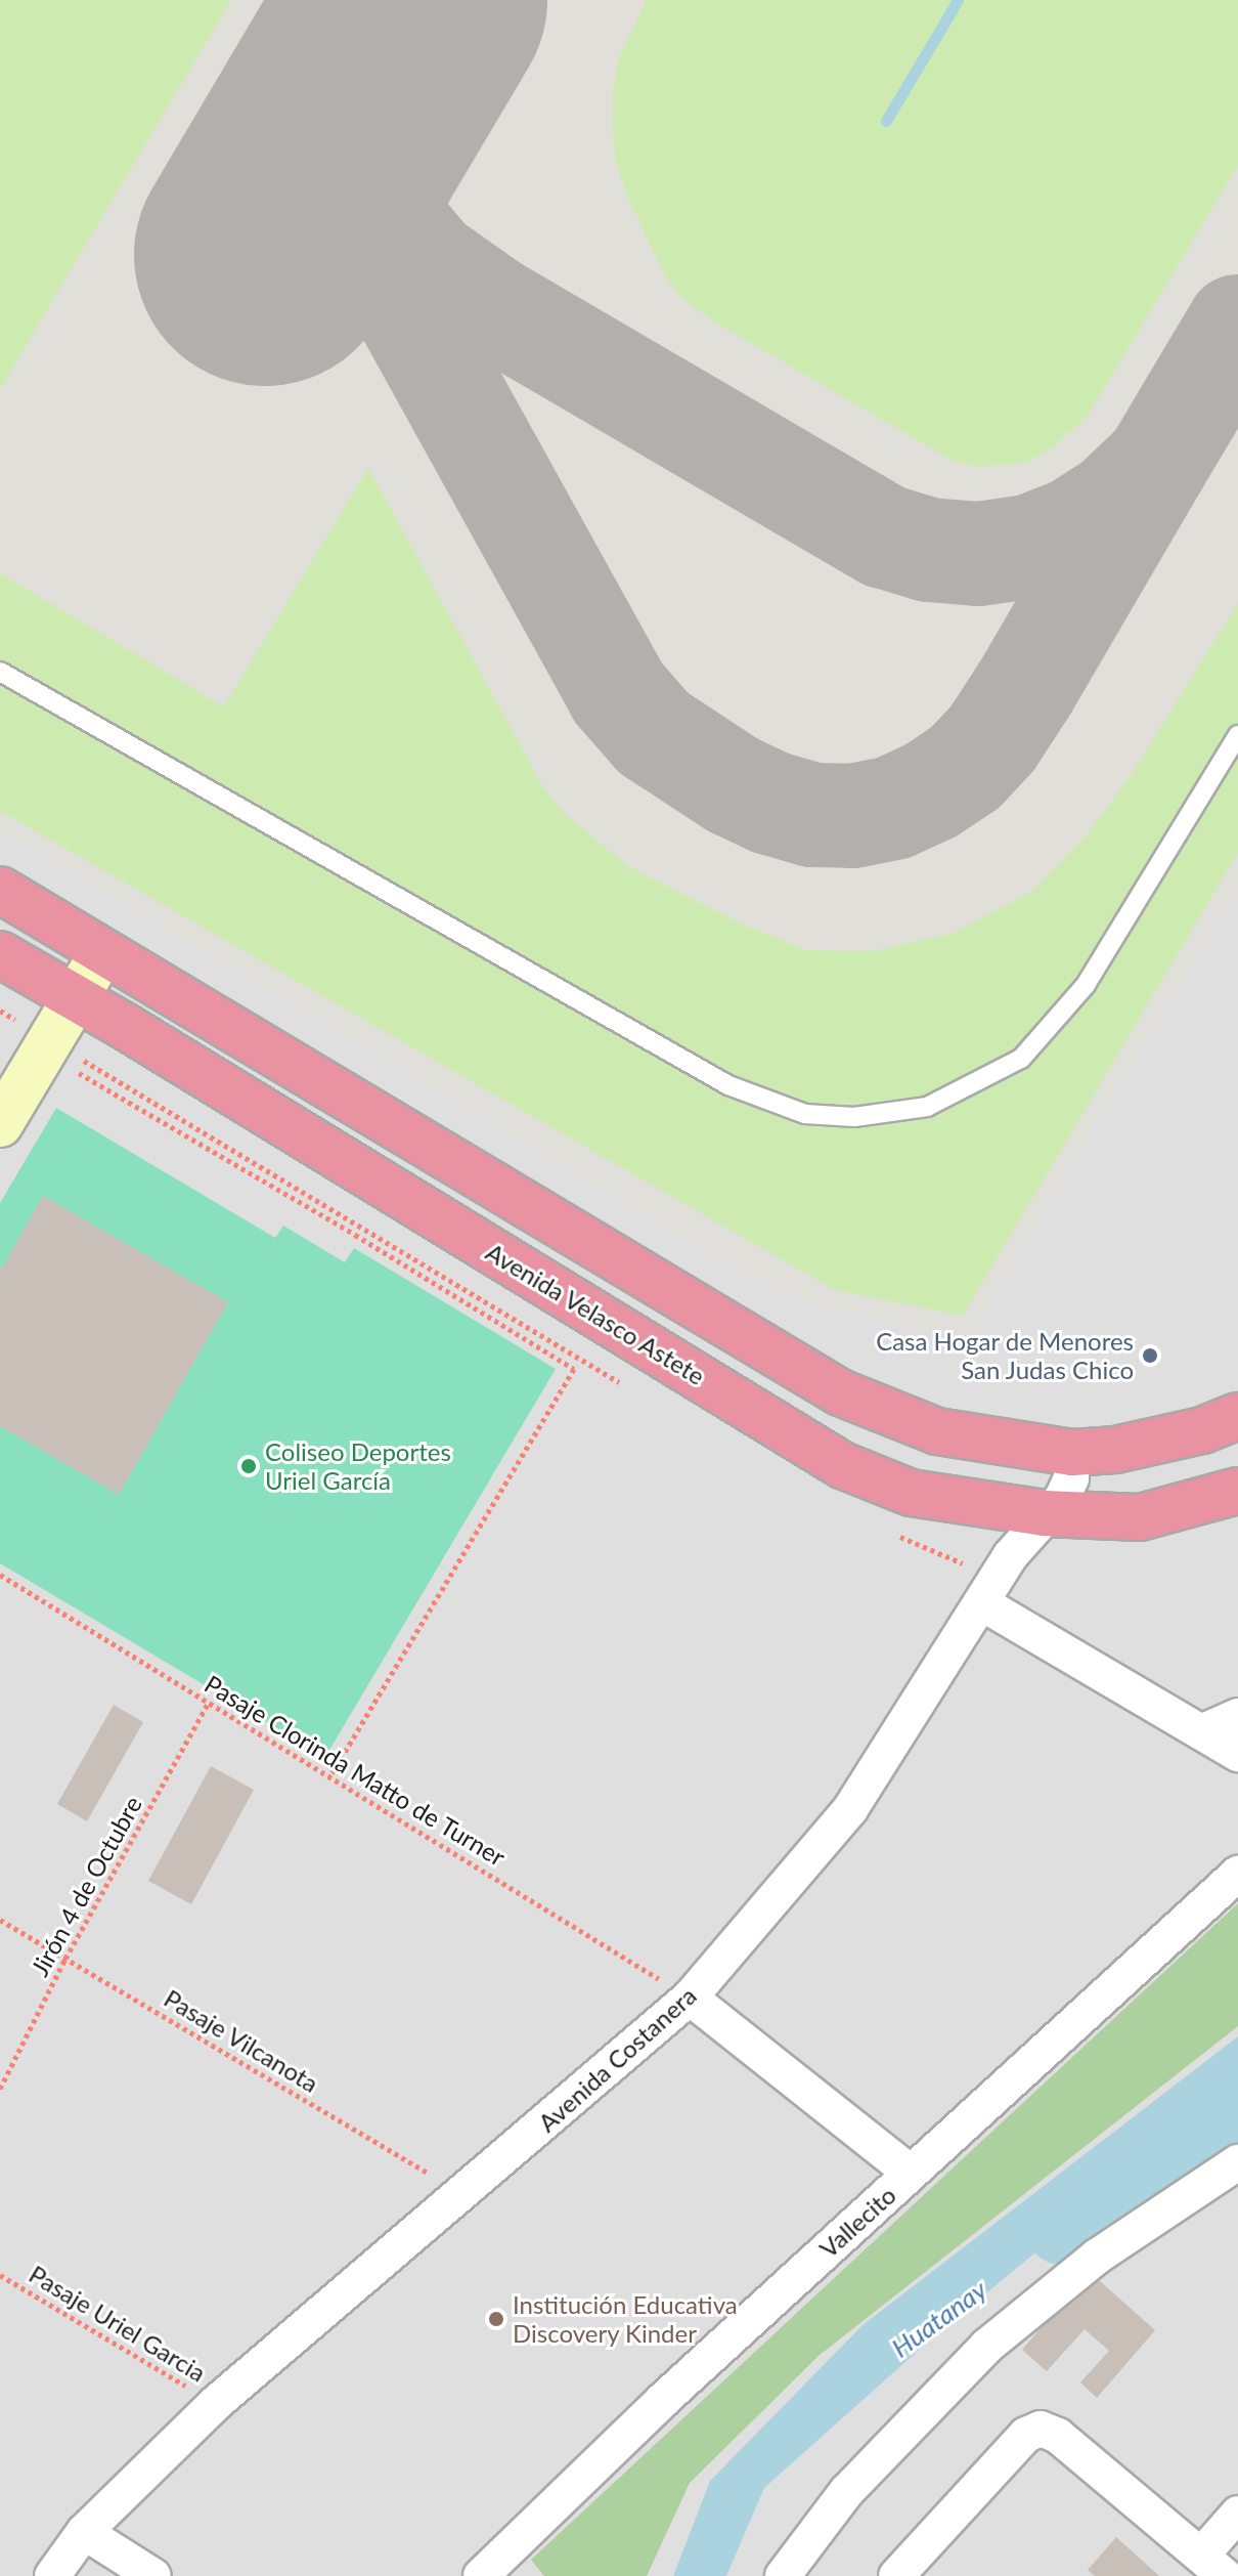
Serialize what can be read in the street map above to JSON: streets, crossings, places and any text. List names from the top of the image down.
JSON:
{
  "streets": {
    "highway": ["Avenida Velasco Astete"],
    "street": ["Avenida Costanera", "Vallecito"],
    "path": [
      "Pasaje Clorinda Matto de Turner",
      "Jirón 4 de Octubre",
      "Pasaje Vilcanota",
      "Pasaje Uriel Garcia"
    ]
  },
  "crossings": [
    ["Avenida Velasco Astete", "Avenida Costanera"],
    ["Pasaje Clorinda Matto de Turner", "Jirón 4 de Octubre"],
    ["Pasaje Clorinda Matto de Turner", "Avenida Costanera"],
    ["Jirón 4 de Octubre", "Pasaje Vilcanota"],
    ["Pasaje Vilcanota", "Avenida Costanera"],
    ["Avenida Costanera", "Pasaje Uriel Garcia"]
  ],
  "water": ["Huatanay"],
  "places": ["Casa Hogar de Menores San Judas Chico", "Coliseo Deportes Uriel García", "Institución Educativa Discovery Kinder"]
}
